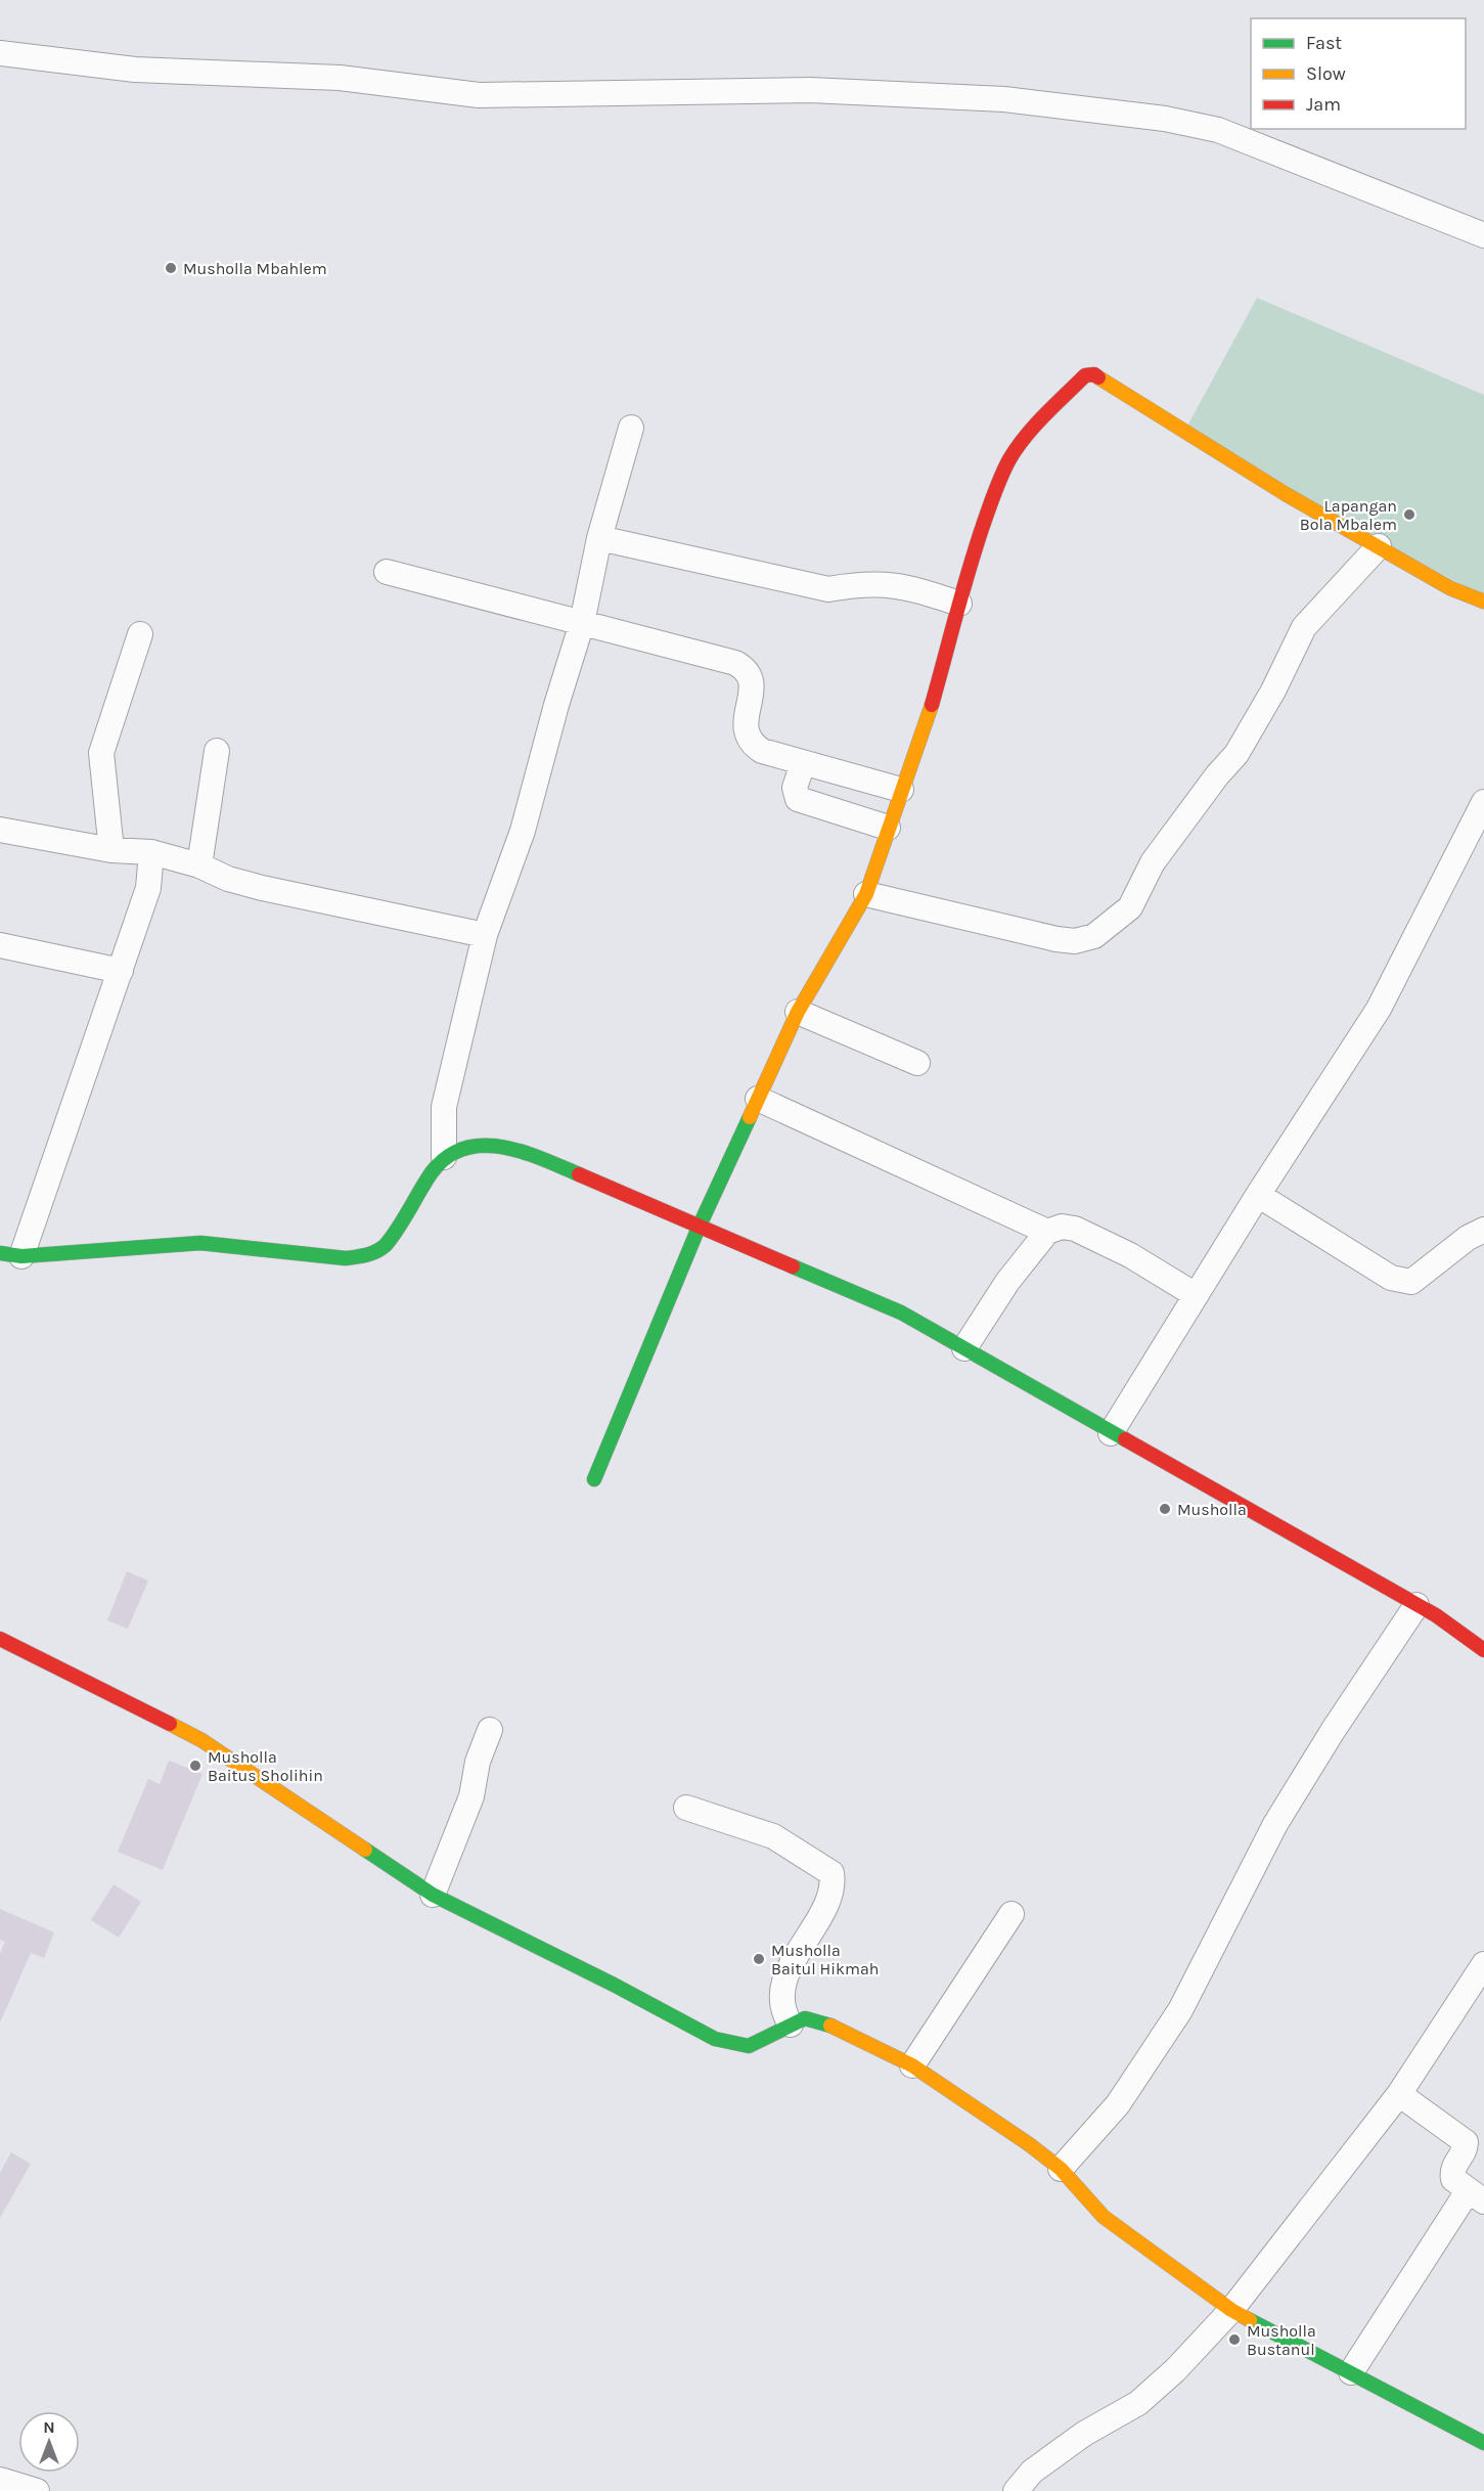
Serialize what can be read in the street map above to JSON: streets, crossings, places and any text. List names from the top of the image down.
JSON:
{
  "places": [
    "Musholla Mbahlem",
    "Lapangan Bola Mbalem",
    "Musholla",
    "Musholla Baitus Sholihin",
    "Musholla Baitul Hikmah",
    "Musholla Bustanul"
  ],
  "legend": ["Fast", "Slow", "Jam"],
  "north": "top"
}
